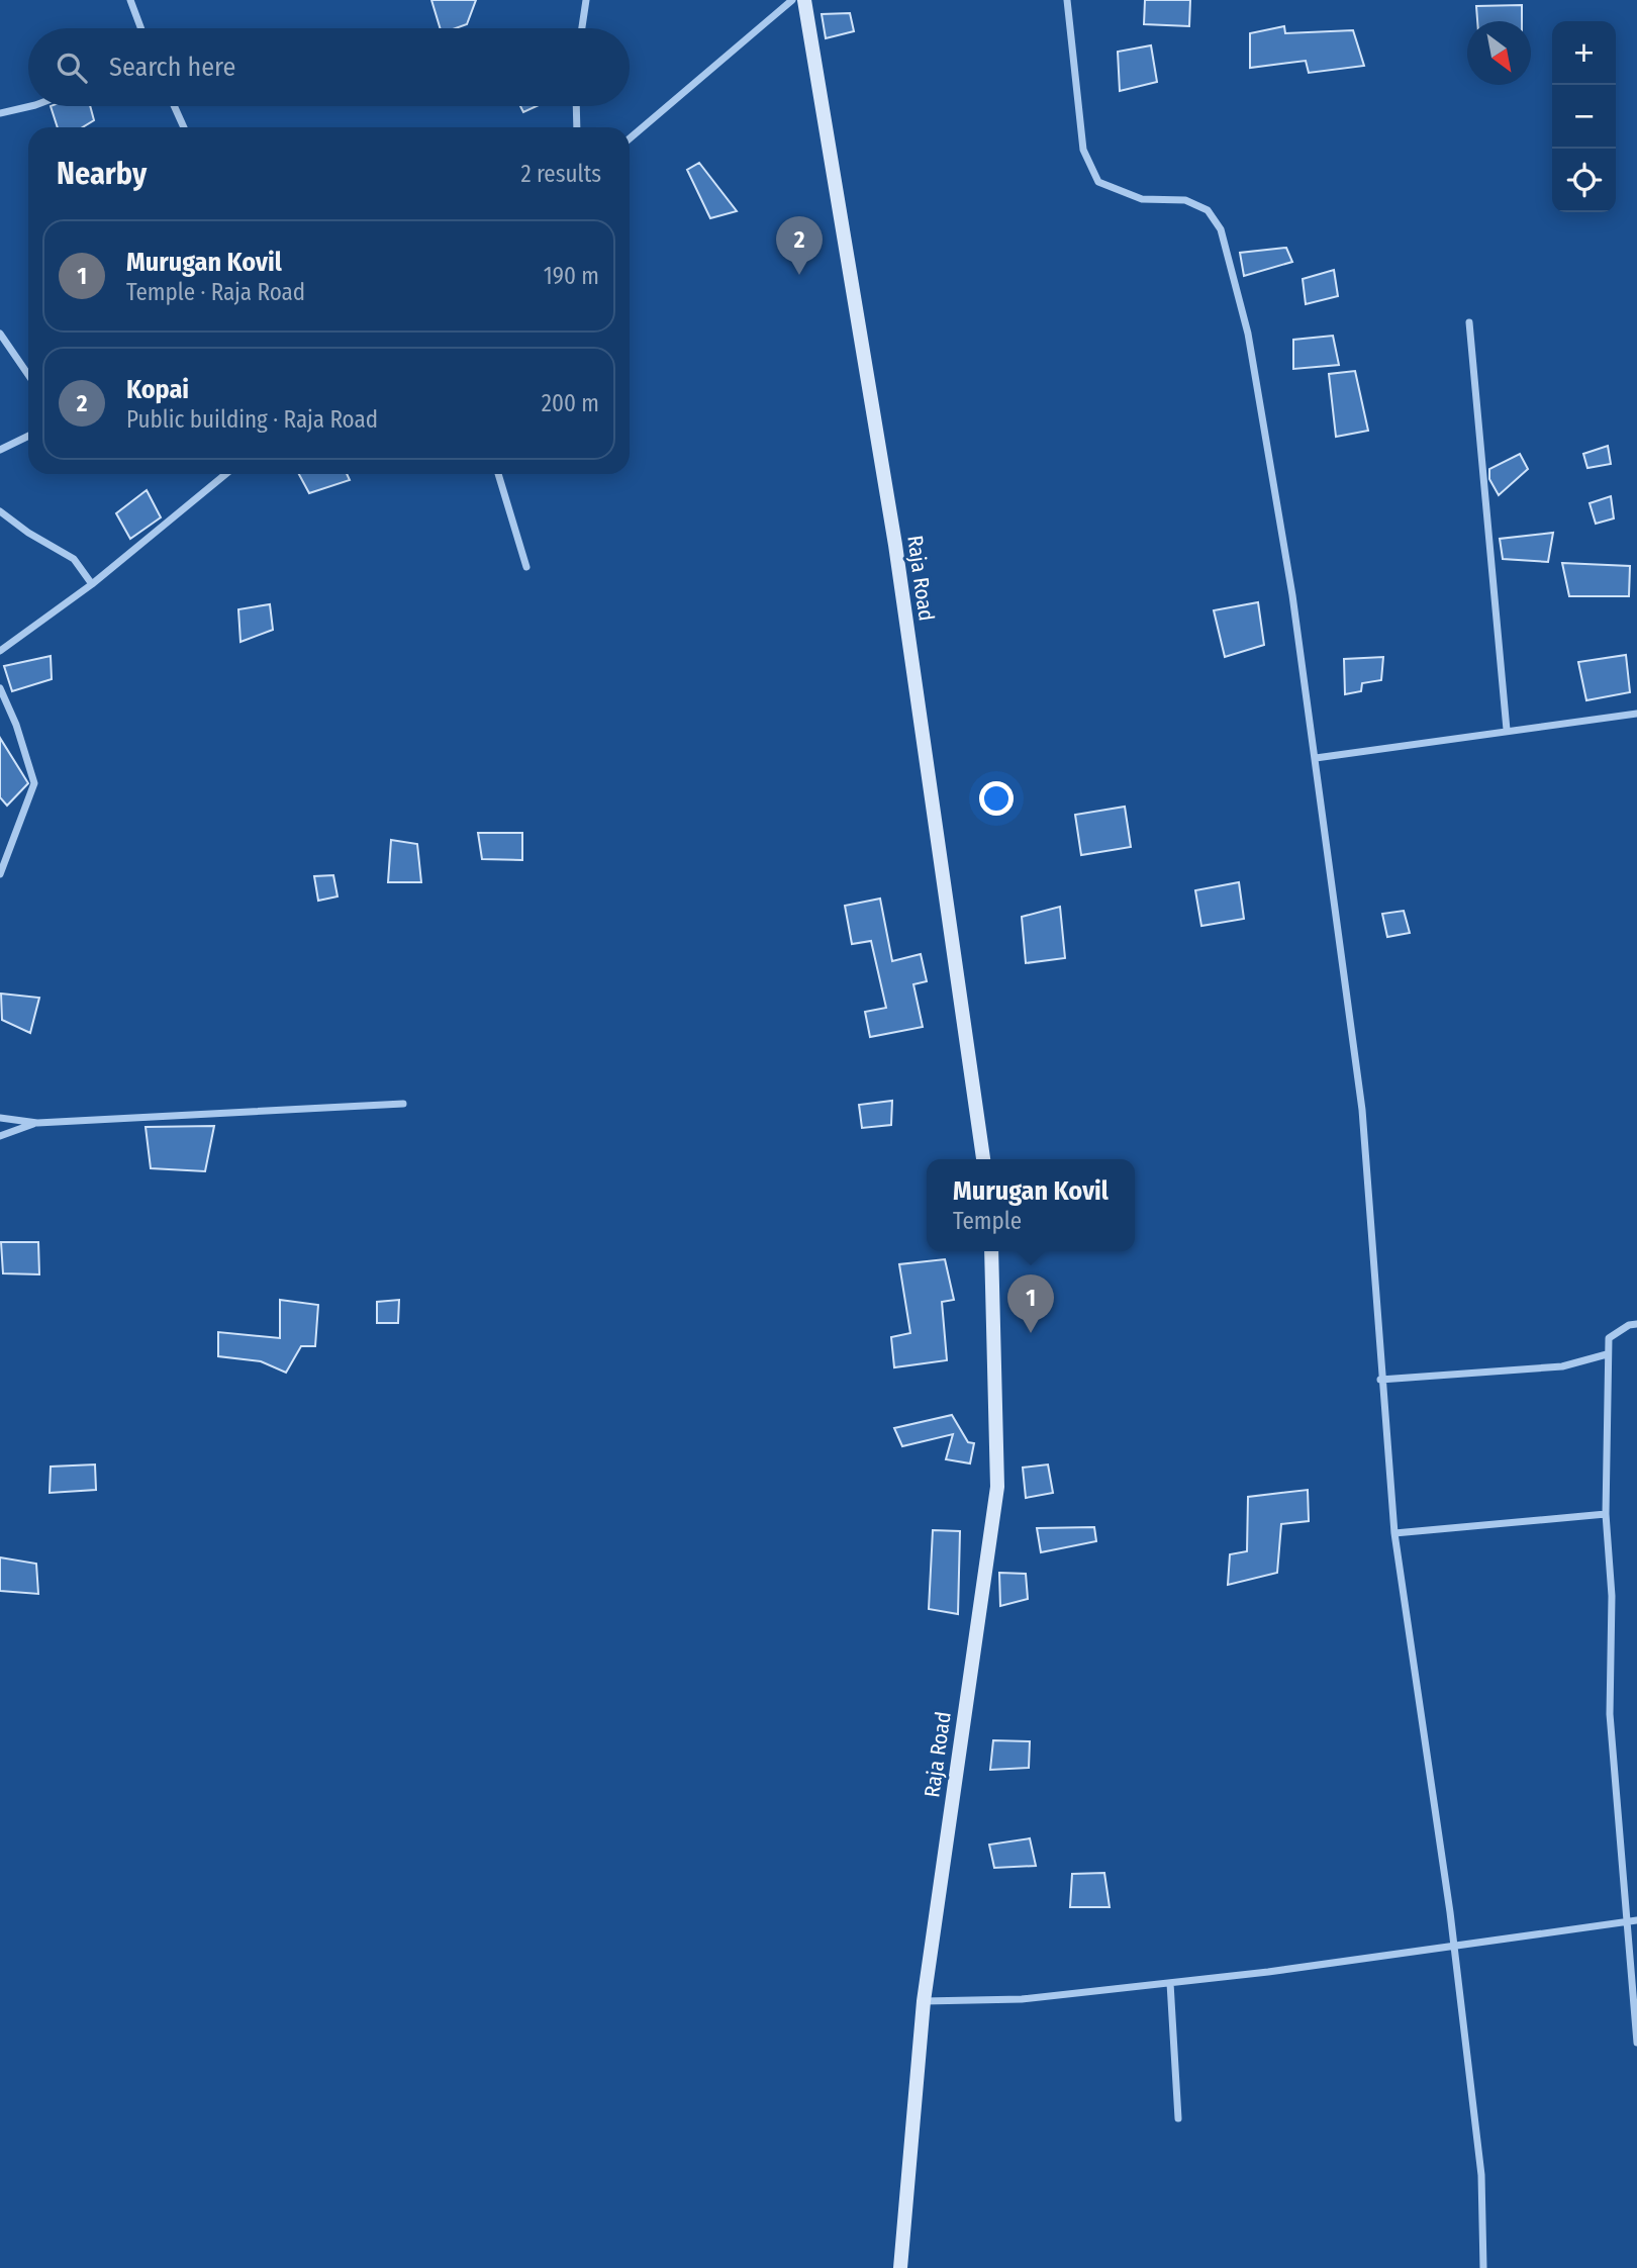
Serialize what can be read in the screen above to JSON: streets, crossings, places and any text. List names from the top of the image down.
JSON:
{
  "streets": {
    "street": ["Raja Road"]
  },
  "north": "bottom right",
  "page": {
    "map_buttons": ["+", "−"],
    "search": "Search here",
    "heading": ["Nearby", "2 results"],
    "pins": ["2", "1"],
    "list": [
      {
        "mark": "1",
        "name": "Murugan Kovil",
        "note": "Temple · Raja Road",
        "value": "190 m"
      },
      {
        "mark": "2",
        "name": "Kopai",
        "note": "Public building · Raja Road",
        "value": "200 m"
      }
    ],
    "popup": ["Murugan Kovil", "Temple"]
  }
}
